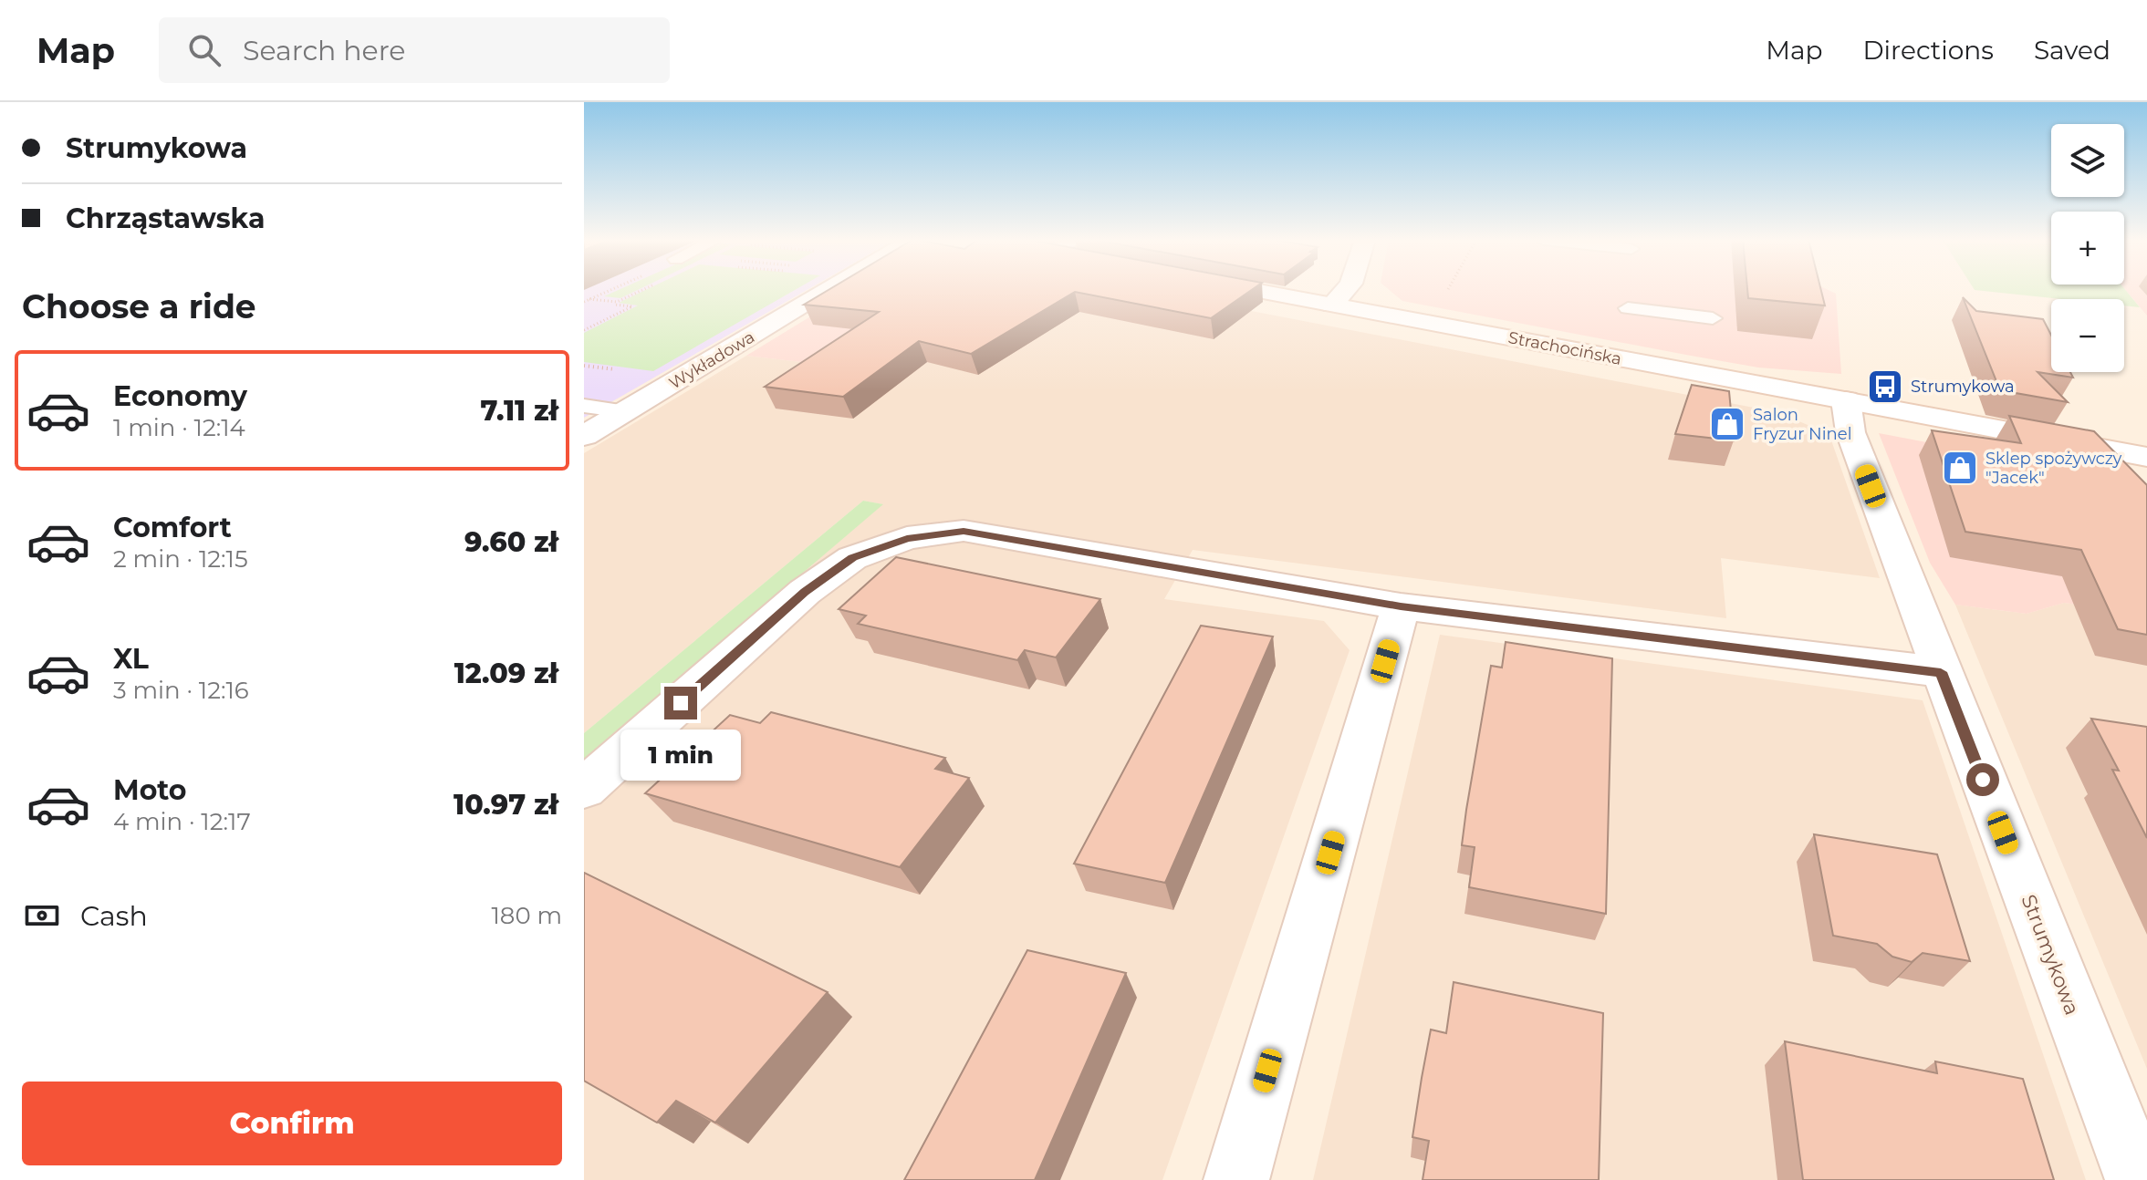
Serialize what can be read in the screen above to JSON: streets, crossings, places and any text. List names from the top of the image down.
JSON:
{
  "streets": {
    "street": ["Strachocińska", "Wykładowa", "Strumykowa"]
  },
  "crossings": [
    ["Strachocińska", "Strumykowa"]
  ],
  "places": {
    "bus stop": ["Strumykowa"],
    "shop": ["Salon Fryzur Ninel", "Sklep spożywczy \"Jacek\""]
  },
  "page": {
    "header": "Map",
    "search": "Search here",
    "nav": ["Map", "Directions", "Saved"],
    "banner": ["Strumykowa", "Chrząstawska"],
    "map_buttons": ["+", "−"],
    "heading": "Choose a ride",
    "list": [
      {
        "name": "Economy",
        "note": "1 min · 12:14",
        "value": "7.11 zł"
      },
      {
        "name": "Comfort",
        "note": "2 min · 12:15",
        "value": "9.60 zł"
      },
      {
        "name": "XL",
        "note": "3 min · 12:16",
        "value": "12.09 zł"
      },
      {
        "name": "Moto",
        "note": "4 min · 12:17",
        "value": "10.97 zł"
      }
    ],
    "bubble": "1 min",
    "pay": ["Cash", "180 m"],
    "buttons": "Confirm"
  }
}
